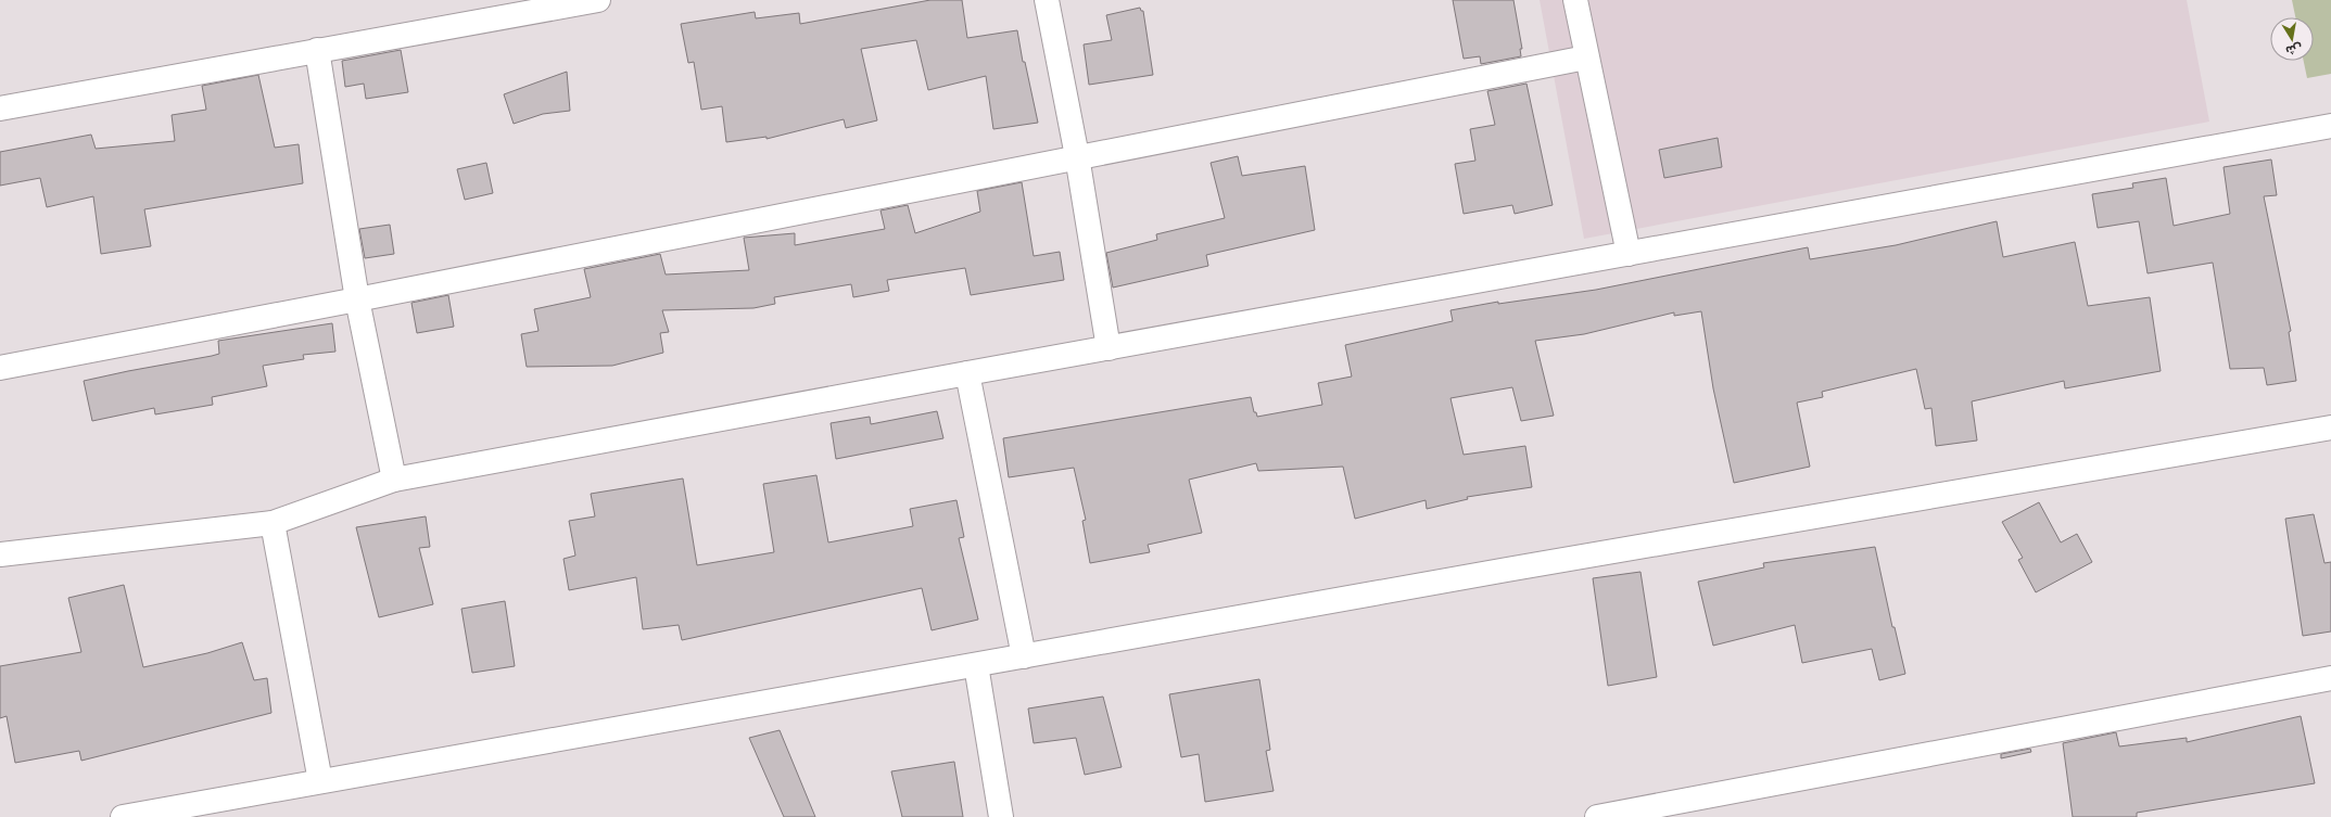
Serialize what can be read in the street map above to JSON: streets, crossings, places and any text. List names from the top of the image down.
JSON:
{
  "north": "bottom"
}
